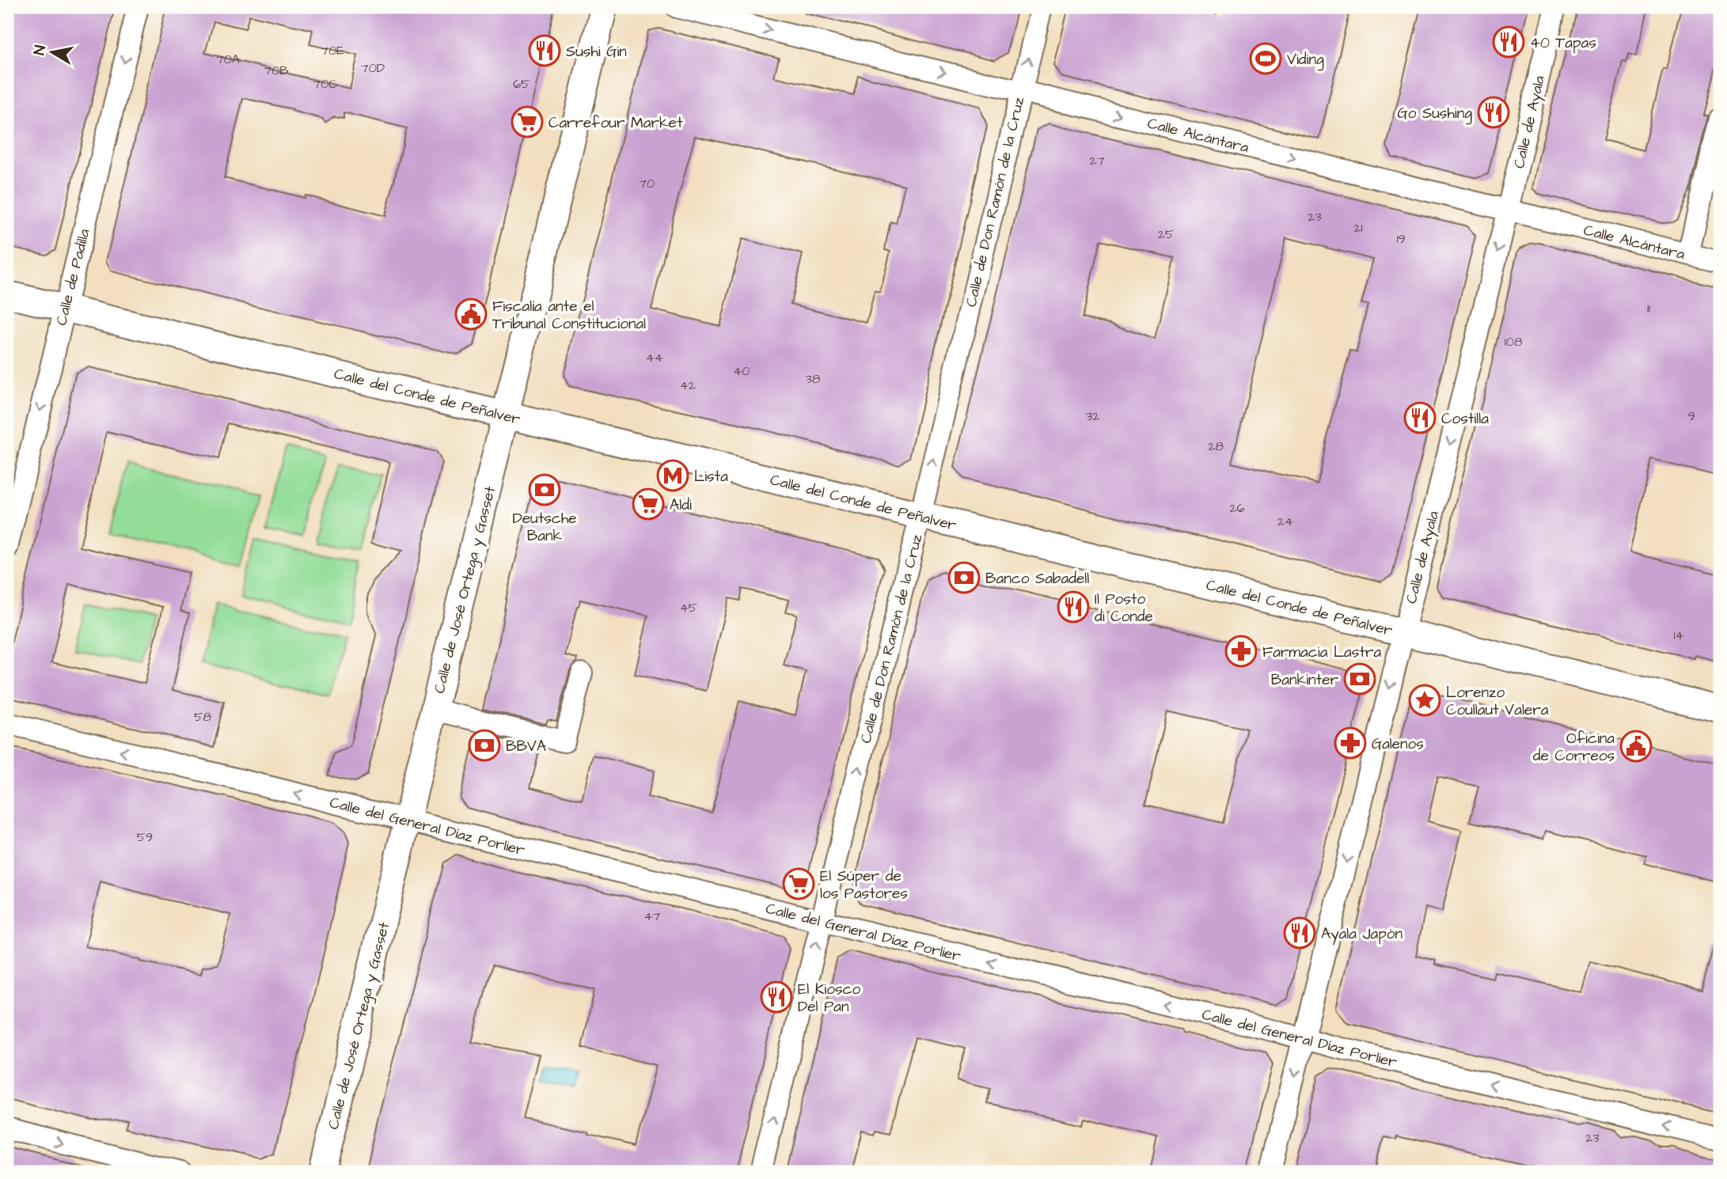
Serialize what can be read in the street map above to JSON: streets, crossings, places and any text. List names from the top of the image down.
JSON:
{
  "streets": {
    "street": [
      "Calle de Ayala",
      "Calle Alcántara",
      "Calle de Don Ramón de la Cruz",
      "Calle de Padilla",
      "Calle del Conde de Peñalver",
      "Calle de José Ortega y Gasset",
      "Calle del General Díaz Porlier"
    ]
  },
  "crossings": [
    ["Calle de Ayala", "Calle Alcántara"],
    ["Calle de Ayala", "Calle del Conde de Peñalver"],
    ["Calle de Ayala", "Calle del General Díaz Porlier"],
    ["Calle Alcántara", "Calle de Don Ramón de la Cruz"],
    ["Calle de Don Ramón de la Cruz", "Calle del Conde de Peñalver"],
    ["Calle de Don Ramón de la Cruz", "Calle del General Díaz Porlier"],
    ["Calle de Padilla", "Calle del Conde de Peñalver"],
    ["Calle del Conde de Peñalver", "Calle de José Ortega y Gasset"],
    ["Calle de José Ortega y Gasset", "Calle del General Díaz Porlier"]
  ],
  "one_way": [
    "Calle de Ayala",
    "Calle Alcántara",
    "Calle de Don Ramón de la Cruz",
    "Calle de Padilla",
    "Calle del General Díaz Porlier"
  ],
  "places": {
    "restaurant": [
      "40 Tapas",
      "Sushi Gin",
      "Go Sushing",
      "Costilla",
      "Il Posto di Conde",
      "Ayala Japón",
      "El Kiosco Del Pan"
    ],
    "sports": ["Viding"],
    "supermarket": ["Carrefour Market", "Aldi", "El Súper de los Pastores"],
    "public building": ["Fiscalía ante el Tribunal Constitucional", "Oficina de Correos"],
    "metro station": ["Lista"],
    "bank": [
      "Deutsche Bank",
      "Banco Sabadell",
      "Bankinter",
      "BBVA"
    ],
    "pharmacy": ["Farmacia Lastra", "Galenos"],
    "place": ["Lorenzo Coullaut Valera"]
  },
  "house_numbers": [
    "70E",
    "70A",
    "70D",
    "70B",
    "70C",
    "65",
    "27",
    "70",
    "23",
    "21",
    "25",
    "19",
    "11",
    "108",
    "44",
    "40",
    "38",
    "42",
    "32",
    "9",
    "28",
    "26",
    "24",
    "45",
    "14",
    "58",
    "59",
    "47",
    "23"
  ],
  "north": "left"
}
